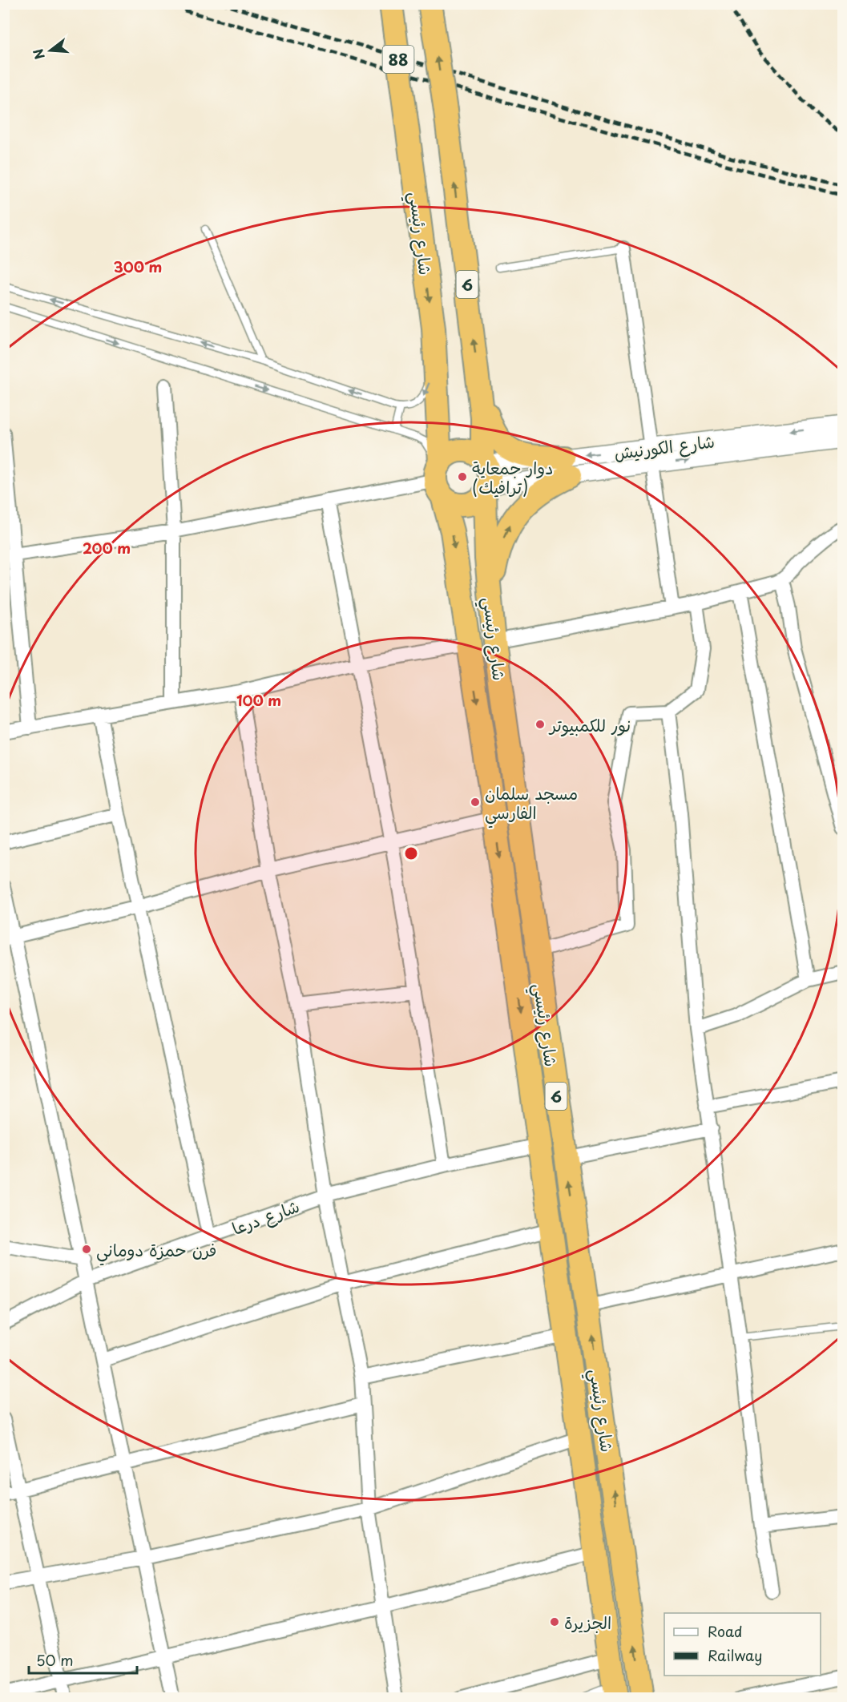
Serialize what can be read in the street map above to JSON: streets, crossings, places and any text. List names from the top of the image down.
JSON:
{
  "streets": {
    "highway": ["88", "شارع رئيسي", "6"],
    "street": ["شارع الكورنيش", "شارع درعا"]
  },
  "crossings": [
    ["88", "6"],
    ["شارع رئيسي", "6"],
    ["شارع رئيسي", "شارع الكورنيش"],
    ["شارع رئيسي", "شارع درعا"],
    ["6", "شارع الكورنيش"]
  ],
  "places": [
    "دوار جمعاية (ترافيك)",
    "نور للكمبيوتر",
    "مسجد سلمان الفارسي",
    "فرن حمزة دوماني",
    "الجزيرة"
  ],
  "legend": ["Road", "Railway"],
  "scale_bar": "50 m",
  "north": "left",
  "rings": ["300 m", "200 m", "100 m"]
}
